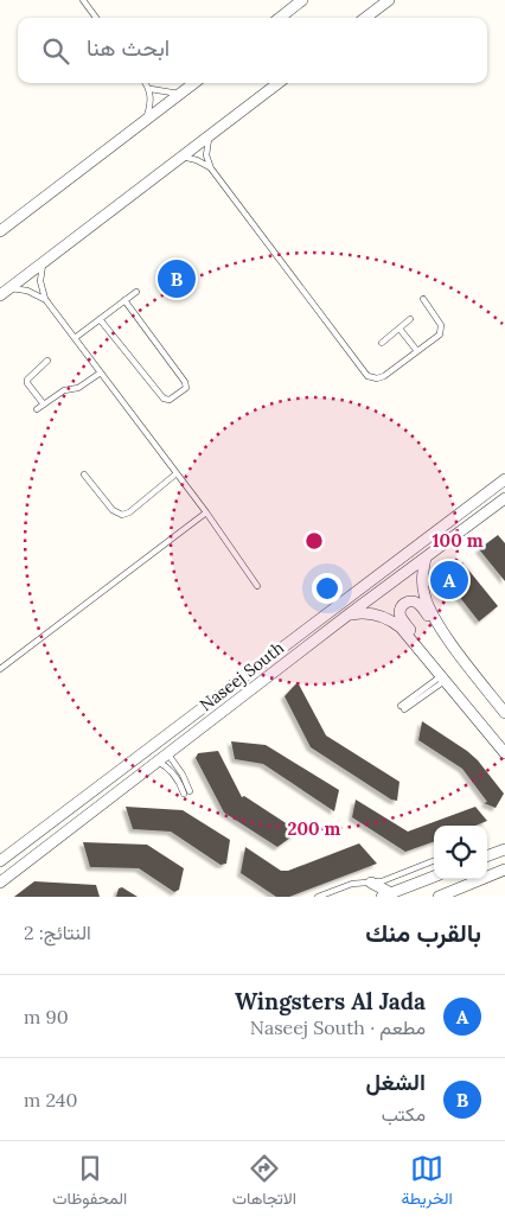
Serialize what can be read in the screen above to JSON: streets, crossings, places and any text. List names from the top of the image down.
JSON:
{
  "streets": {
    "street": ["Naseej South"]
  },
  "page": {
    "search": "ابحث هنا",
    "pins": ["B", "A"],
    "heading": ["بالقرب منك", "النتائج: 2"],
    "list": [
      {
        "mark": "A",
        "name": "Wingsters Al Jada",
        "note": "مطعم · Naseej South",
        "value": "90 m"
      },
      {
        "mark": "B",
        "name": "الشغل",
        "note": "مكتب",
        "value": "240 m"
      }
    ],
    "nav": ["الخريطة", "الاتجاهات", "المحفوظات"]
  },
  "rings": ["100 m", "200 m"]
}
